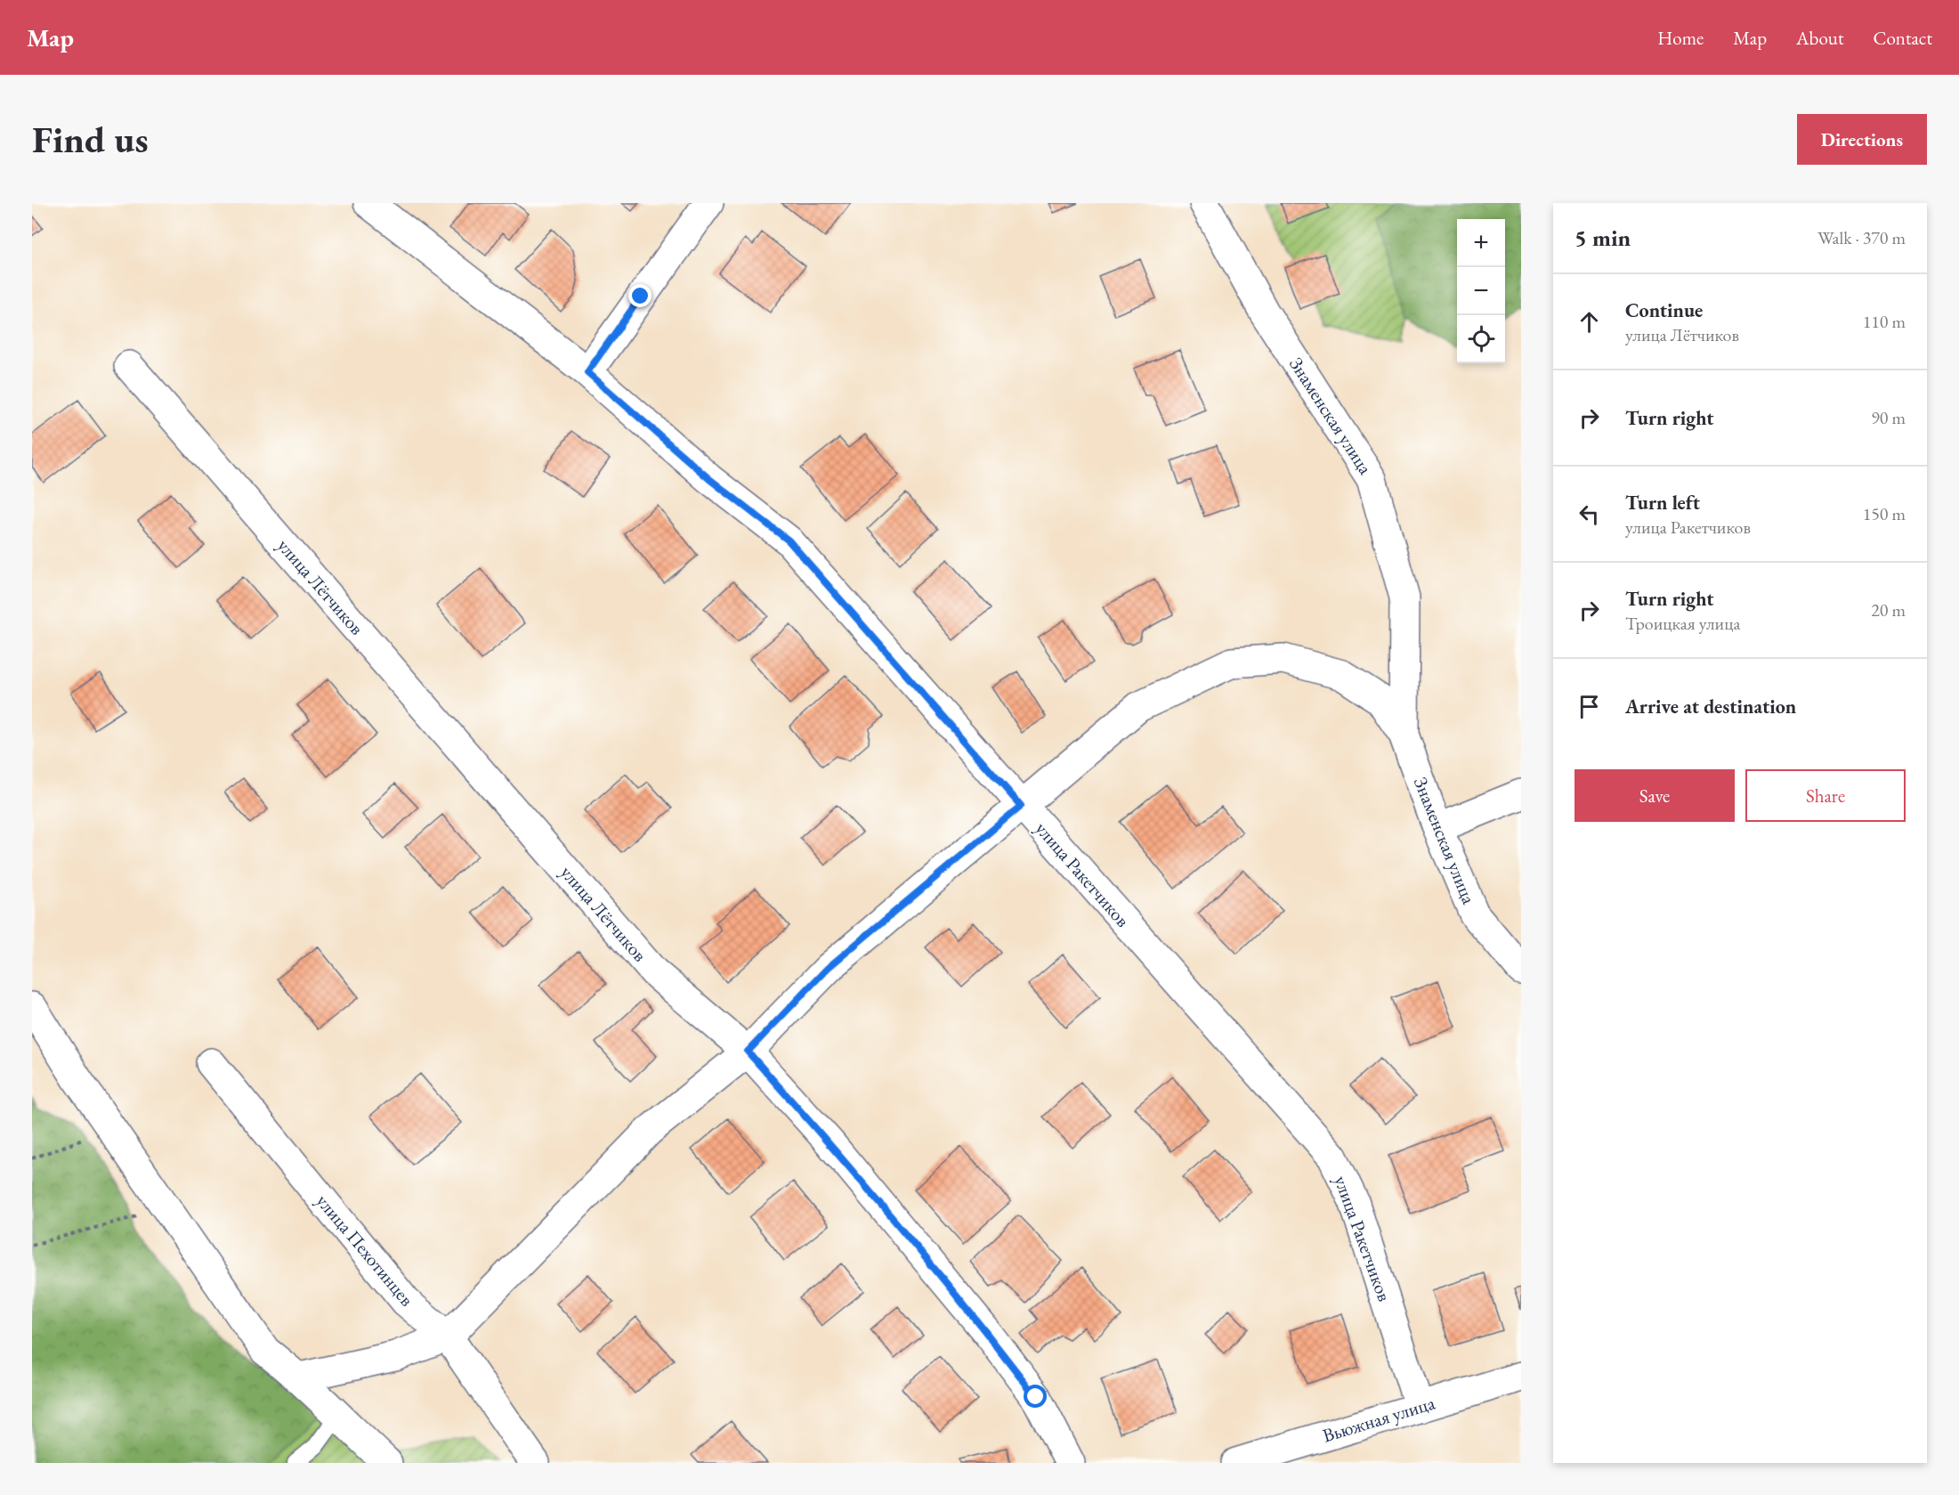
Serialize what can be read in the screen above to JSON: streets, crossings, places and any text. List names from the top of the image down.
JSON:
{
  "streets": {
    "street": [
      "Знаменская улица",
      "улица Лётчиков",
      "улица Ракетчиков",
      "улица Пехотинцев",
      "Вьюжная улица"
    ]
  },
  "crossings": [
    ["улица Ракетчиков", "Вьюжная улица"]
  ],
  "page": {
    "header": "Map",
    "nav": [
      "Home",
      "Map",
      "About",
      "Contact"
    ],
    "buttons": [
      "Directions",
      ["Save", "Share"]
    ],
    "title": "Find us",
    "heading": ["5 min", "Walk · 370 m"],
    "map_buttons": ["+", "−"],
    "list": [
      ["Continue", "улица Лётчиков", "110 m"],
      ["Turn right", "90 m"],
      ["Turn left", "улица Ракетчиков", "150 m"],
      ["Turn right", "Троицкая улица", "20 m"],
      "Arrive at destination"
    ]
  }
}
